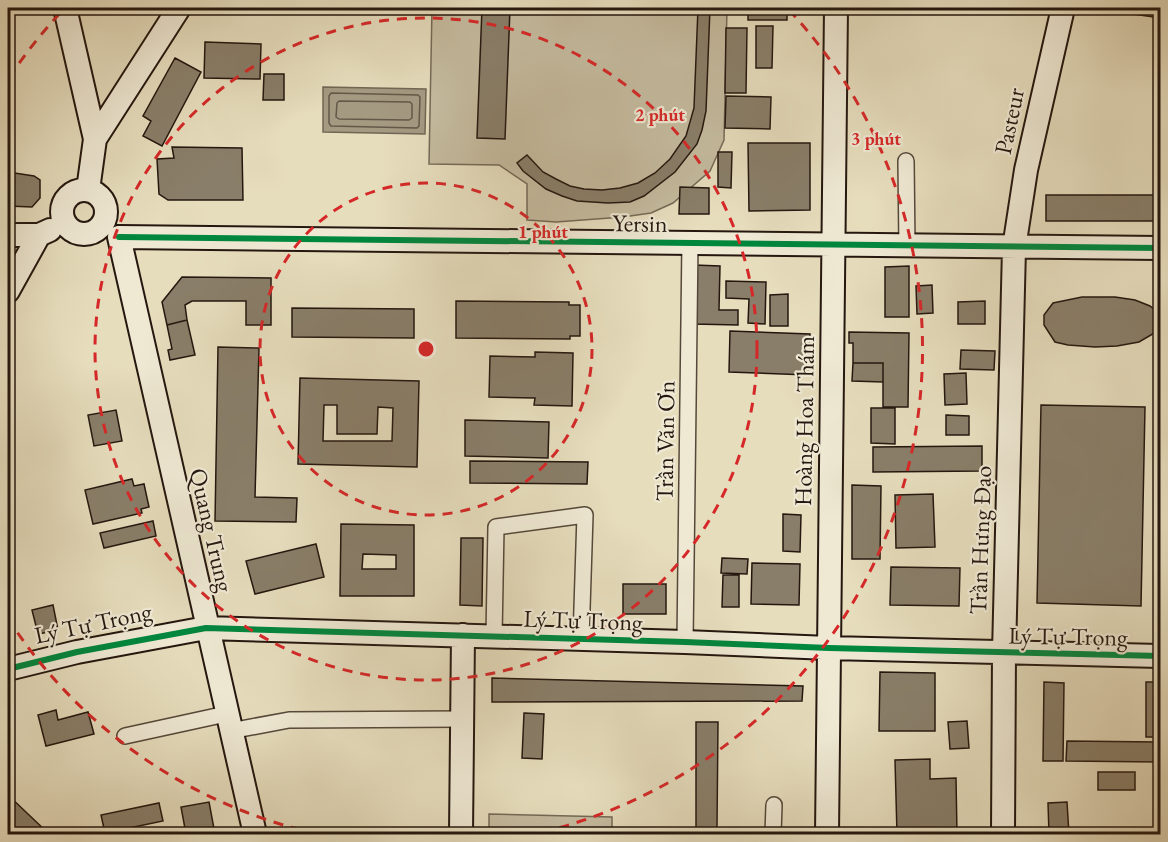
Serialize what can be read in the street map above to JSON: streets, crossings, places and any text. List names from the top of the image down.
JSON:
{
  "streets": {
    "street": [
      "Pasteur",
      "Yersin",
      "Hoàng Hoa Thám",
      "Trần Văn Ơn",
      "Quang Trung",
      "Trần Hưng Đạo",
      "Lý Tự Trọng"
    ]
  },
  "crossings": [
    ["Pasteur", "Yersin"],
    ["Pasteur", "Trần Hưng Đạo"],
    ["Yersin", "Hoàng Hoa Thám"],
    ["Yersin", "Trần Văn Ơn"],
    ["Yersin", "Quang Trung"],
    ["Yersin", "Trần Hưng Đạo"],
    ["Hoàng Hoa Thám", "Lý Tự Trọng"],
    ["Trần Văn Ơn", "Lý Tự Trọng"],
    ["Quang Trung", "Lý Tự Trọng"],
    ["Trần Hưng Đạo", "Lý Tự Trọng"]
  ],
  "rings": ["2 phút", "3 phút", "1 phút"]
}
